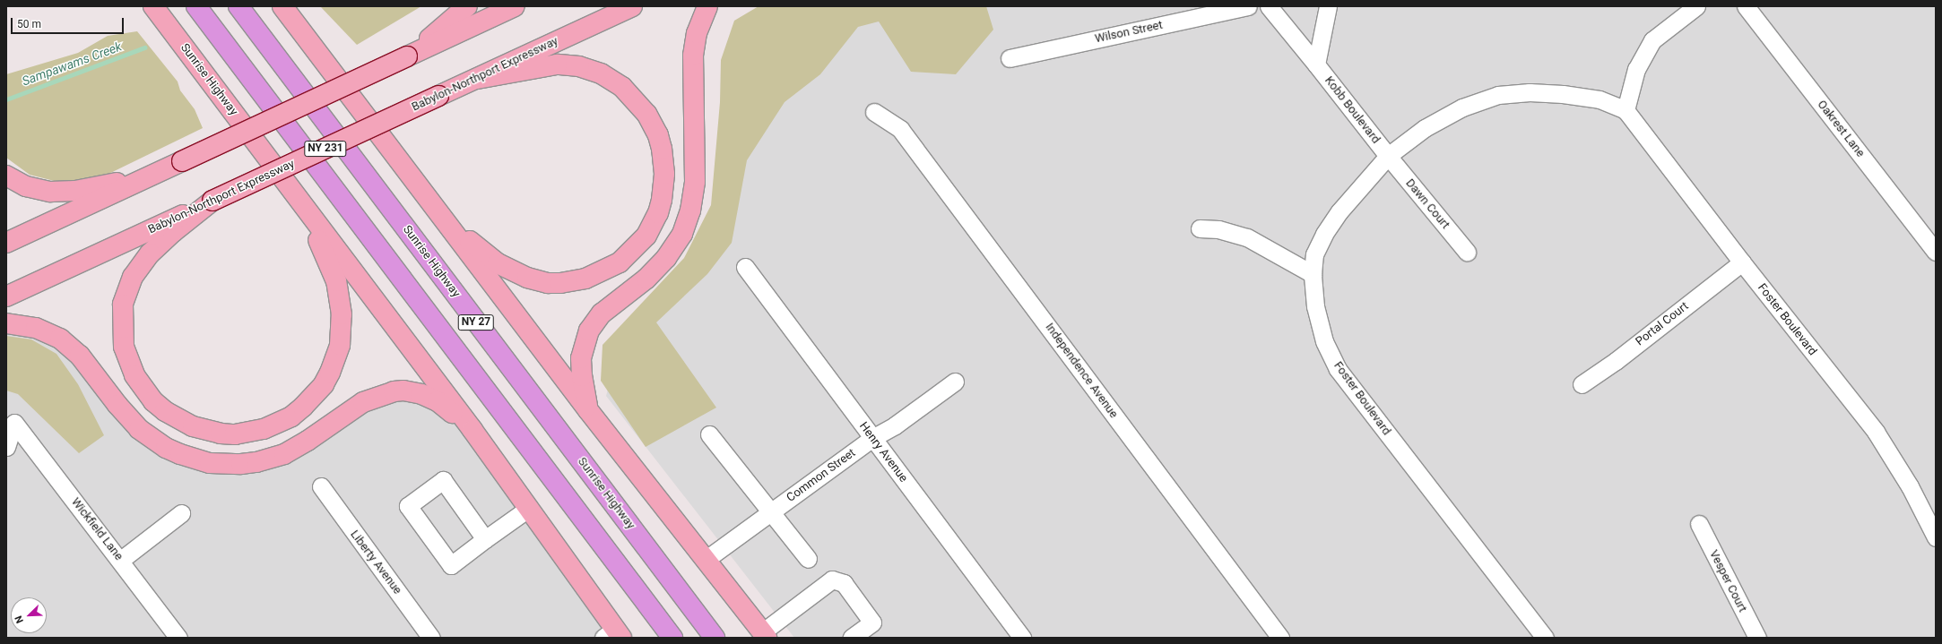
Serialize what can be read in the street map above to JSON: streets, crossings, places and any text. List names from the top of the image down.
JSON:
{
  "streets": {
    "highway": ["Sunrise Highway", "NY 27"],
    "main road": ["Babylon-Northport Expressway", "NY 231"],
    "street": [
      "Wilson Street",
      "Kobb Boulevard",
      "Oakrest Lane",
      "Dawn Court",
      "Foster Boulevard",
      "Portal Court",
      "Independence Avenue",
      "Henry Avenue",
      "Common Street",
      "Wickfield Lane",
      "Liberty Avenue",
      "Vesper Court"
    ]
  },
  "crossings": [
    ["Kobb Boulevard", "Dawn Court"],
    ["Kobb Boulevard", "Foster Boulevard"],
    ["Dawn Court", "Foster Boulevard"],
    ["Foster Boulevard", "Portal Court"],
    ["Henry Avenue", "Common Street"]
  ],
  "water": ["Sampawams Creek"],
  "scale_bar": "50 m",
  "north": "bottom left"
}
